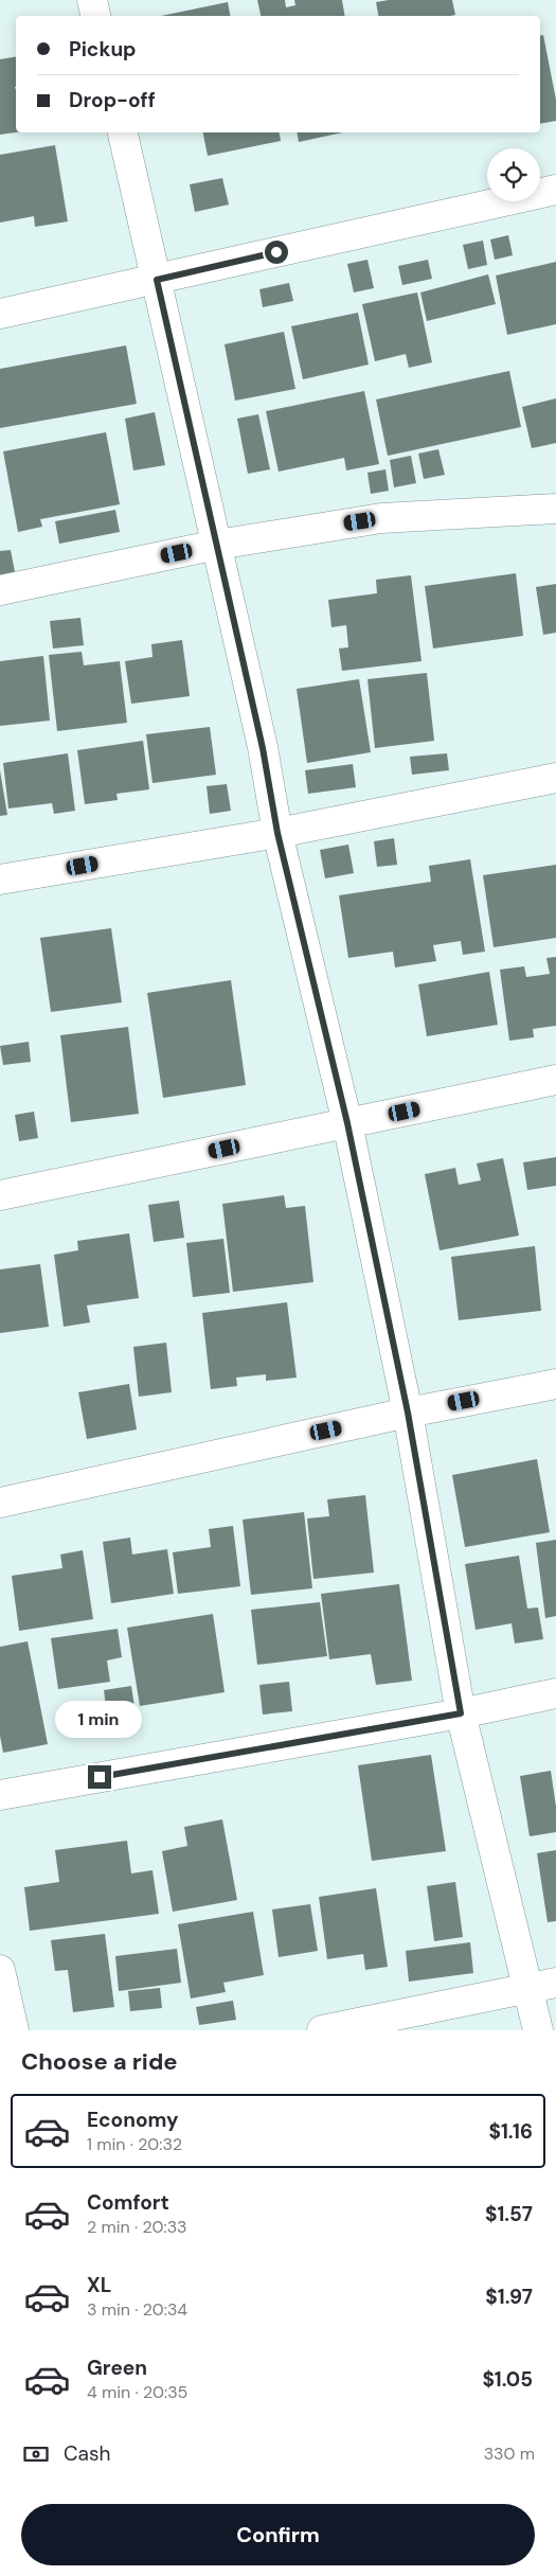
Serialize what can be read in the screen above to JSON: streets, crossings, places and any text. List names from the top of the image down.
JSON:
{
  "page": {
    "banner": ["Pickup", "Drop-off"],
    "bubble": "1 min",
    "heading": "Choose a ride",
    "list": [
      {
        "name": "Economy",
        "note": "1 min · 20:32",
        "value": "$1.16"
      },
      {
        "name": "Comfort",
        "note": "2 min · 20:33",
        "value": "$1.57"
      },
      {
        "name": "XL",
        "note": "3 min · 20:34",
        "value": "$1.97"
      },
      {
        "name": "Green",
        "note": "4 min · 20:35",
        "value": "$1.05"
      }
    ],
    "pay": ["Cash", "330 m"],
    "buttons": "Confirm"
  }
}
